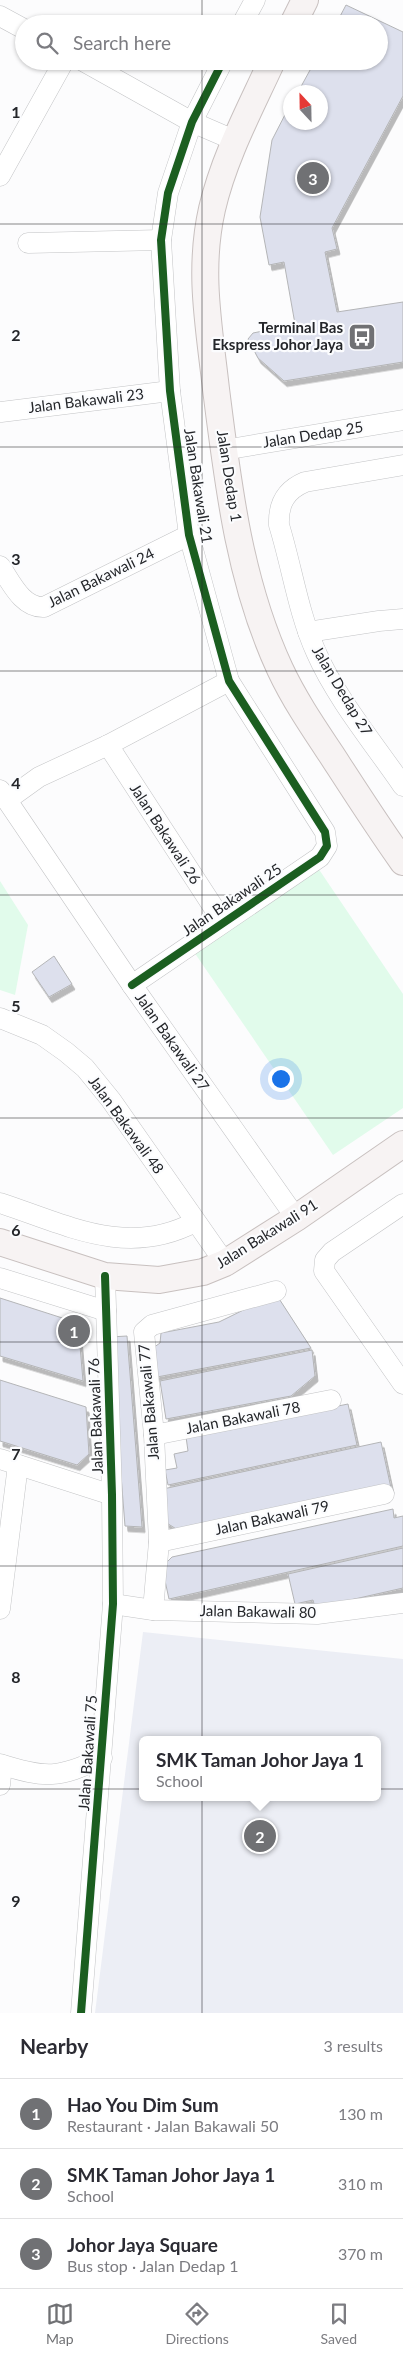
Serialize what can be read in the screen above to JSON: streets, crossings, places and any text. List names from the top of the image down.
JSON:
{
  "streets": {
    "main road": ["Jalan Dedap 1", "Jalan Bakawali 91"],
    "street": [
      "Jalan Bakawali 23",
      "Jalan Dedap 25",
      "Jalan Bakawali 21",
      "Jalan Bakawali 24",
      "Jalan Dedap 27",
      "Jalan Bakawali 26",
      "Jalan Bakawali 25",
      "Jalan Bakawali 27",
      "Jalan Bakawali 48",
      "Jalan Bakawali 77",
      "Jalan Bakawali 76",
      "Jalan Bakawali 78",
      "Jalan Bakawali 79",
      "Jalan Bakawali 80",
      "Jalan Bakawali 75"
    ]
  },
  "crossings": [
    ["Jalan Bakawali 23", "Jalan Bakawali 21"],
    ["Jalan Dedap 25", "Jalan Dedap 1"],
    ["Jalan Bakawali 21", "Jalan Bakawali 24"],
    ["Jalan Bakawali 21", "Jalan Bakawali 25"],
    ["Jalan Bakawali 26", "Jalan Bakawali 25"],
    ["Jalan Bakawali 25", "Jalan Bakawali 27"],
    ["Jalan Bakawali 27", "Jalan Bakawali 91"],
    ["Jalan Bakawali 48", "Jalan Bakawali 91"],
    ["Jalan Bakawali 91", "Jalan Bakawali 76"],
    ["Jalan Bakawali 77", "Jalan Bakawali 78"],
    ["Jalan Bakawali 77", "Jalan Bakawali 79"],
    ["Jalan Bakawali 77", "Jalan Bakawali 80"],
    ["Jalan Bakawali 76", "Jalan Bakawali 75"],
    ["Jalan Bakawali 80", "Jalan Bakawali 75"]
  ],
  "places": {
    "bus stop": ["Terminal Bas Ekspress Johor Jaya"]
  },
  "north": "top",
  "page": {
    "search": "Search here",
    "pins": ["3", "1", "2"],
    "popup": ["SMK Taman Johor Jaya 1", "School"],
    "heading": ["Nearby", "3 results"],
    "list": [
      {
        "mark": "1",
        "name": "Hao You Dim Sum",
        "note": "Restaurant · Jalan Bakawali 50",
        "value": "130 m"
      },
      {
        "mark": "2",
        "name": "SMK Taman Johor Jaya 1",
        "note": "School",
        "value": "310 m"
      },
      {
        "mark": "3",
        "name": "Johor Jaya Square",
        "note": "Bus stop · Jalan Dedap 1",
        "value": "370 m"
      }
    ],
    "nav": ["Map", "Directions", "Saved"]
  },
  "grid": {
    "rows": [
      "1",
      "2",
      "3",
      "4",
      "5",
      "6",
      "7",
      "8",
      "9"
    ]
  }
}
